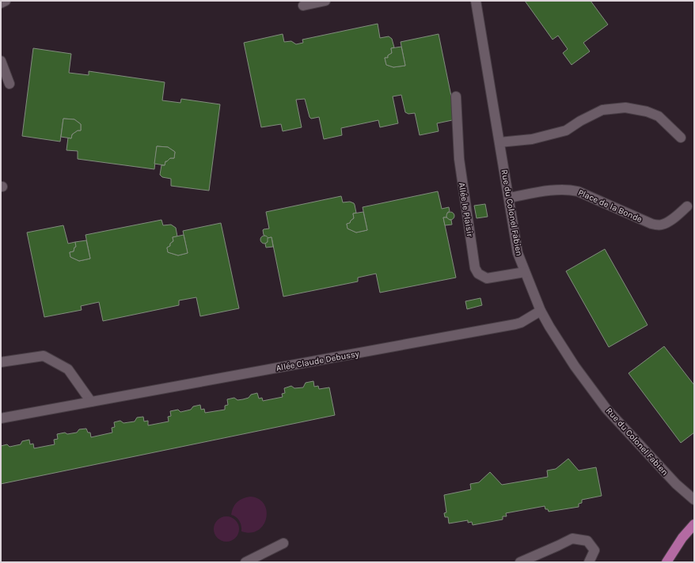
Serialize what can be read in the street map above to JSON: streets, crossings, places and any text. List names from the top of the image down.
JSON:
{
  "streets": {
    "street": [
      "Place de la Bonde",
      "Allée le Plaisir",
      "Rue du Colonel Fabien",
      "Allée Claude Debussy"
    ]
  },
  "crossings": [
    ["Place de la Bonde", "Rue du Colonel Fabien"],
    ["Allée le Plaisir", "Rue du Colonel Fabien"],
    ["Rue du Colonel Fabien", "Allée Claude Debussy"]
  ]
}
